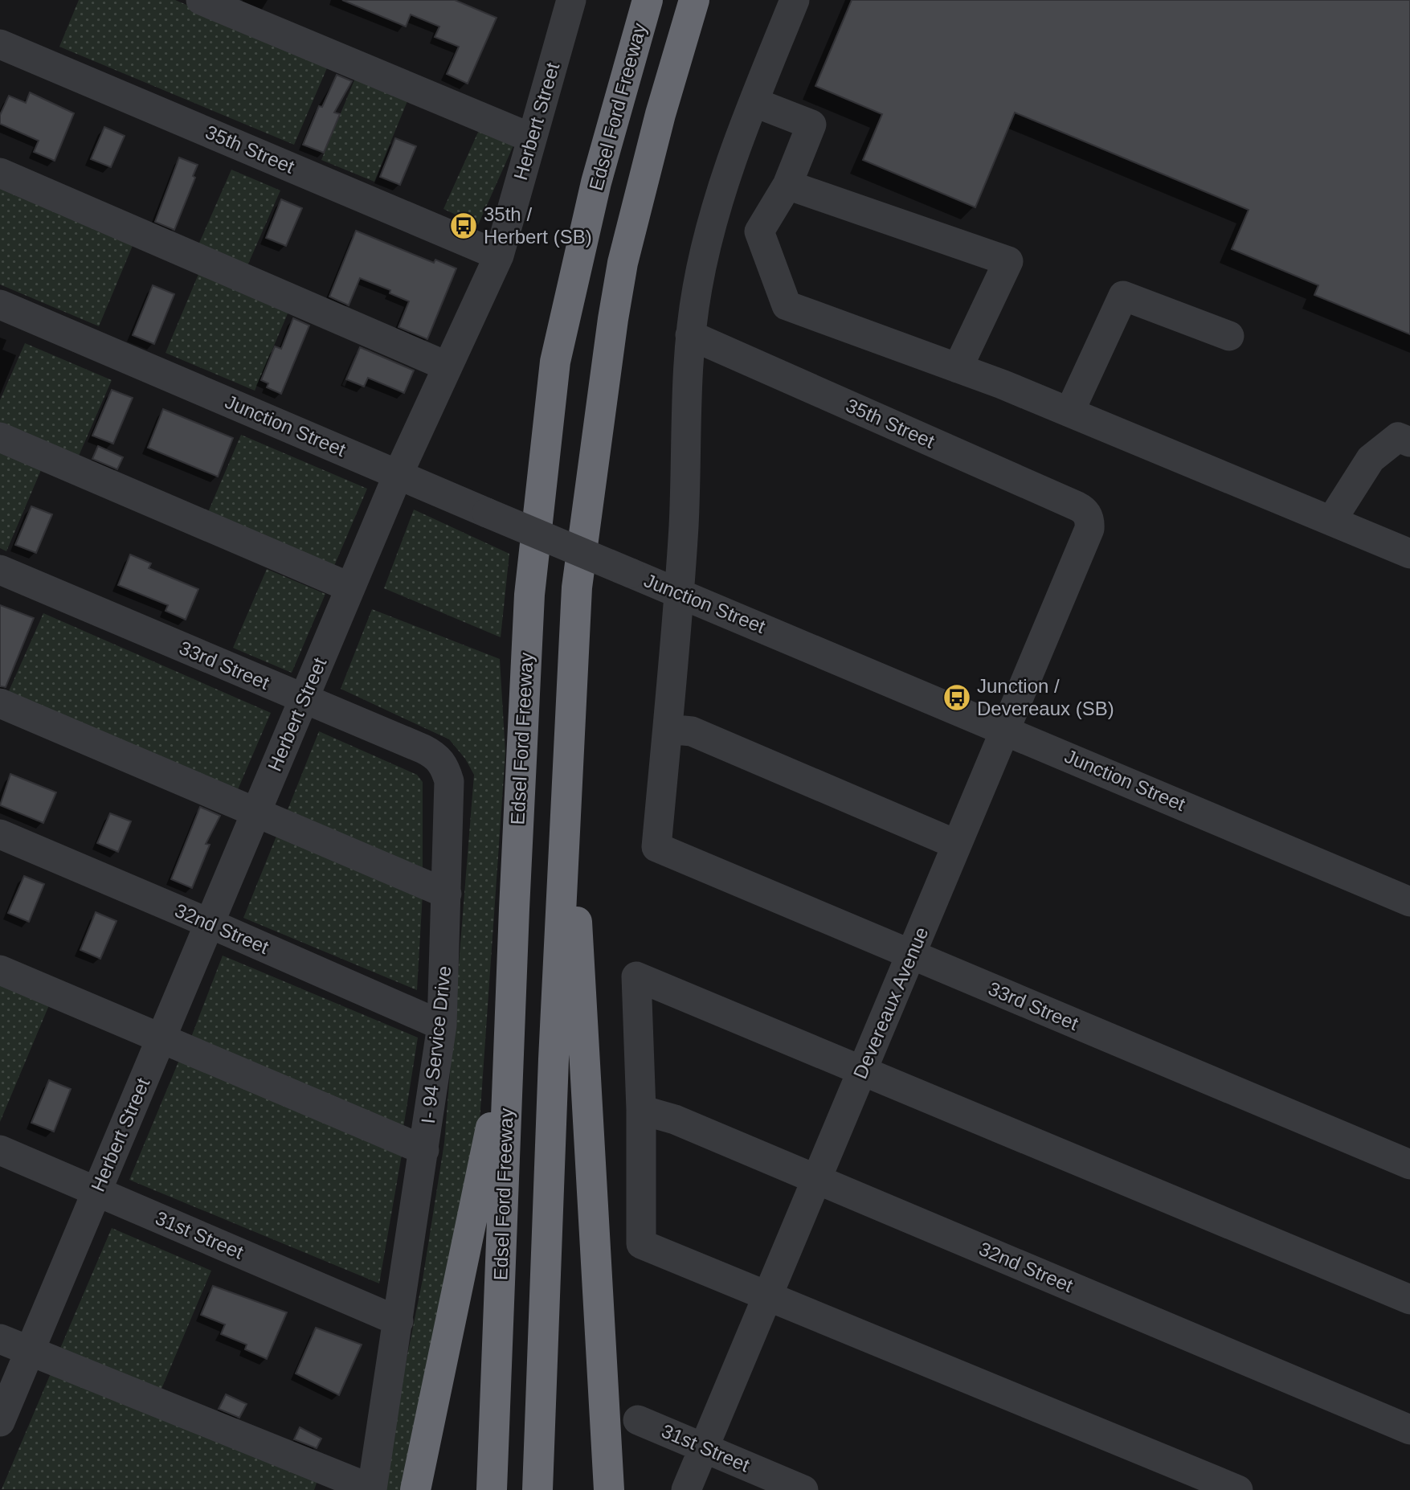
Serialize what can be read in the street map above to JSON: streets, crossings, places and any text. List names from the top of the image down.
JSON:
{
  "streets": {
    "highway": ["Edsel Ford Freeway"],
    "street": [
      "Herbert Street",
      "35th Street",
      "Junction Street",
      "33rd Street",
      "32nd Street",
      "Devereaux Avenue",
      "I- 94 Service Drive",
      "31st Street"
    ]
  },
  "crossings": [
    ["Herbert Street", "35th Street"],
    ["Herbert Street", "Junction Street"],
    ["Herbert Street", "33rd Street"],
    ["Herbert Street", "32nd Street"],
    ["Herbert Street", "I- 94 Service Drive"],
    ["Herbert Street", "31st Street"],
    ["35th Street", "Devereaux Avenue"],
    ["Junction Street", "Devereaux Avenue"],
    ["33rd Street", "Devereaux Avenue"],
    ["33rd Street", "I- 94 Service Drive"],
    ["32nd Street", "Devereaux Avenue"],
    ["32nd Street", "I- 94 Service Drive"],
    ["Devereaux Avenue", "31st Street"],
    ["I- 94 Service Drive", "31st Street"]
  ],
  "places": {
    "bus stop": ["35th / Herbert (SB)", "Junction / Devereaux (SB)"]
  }
}
